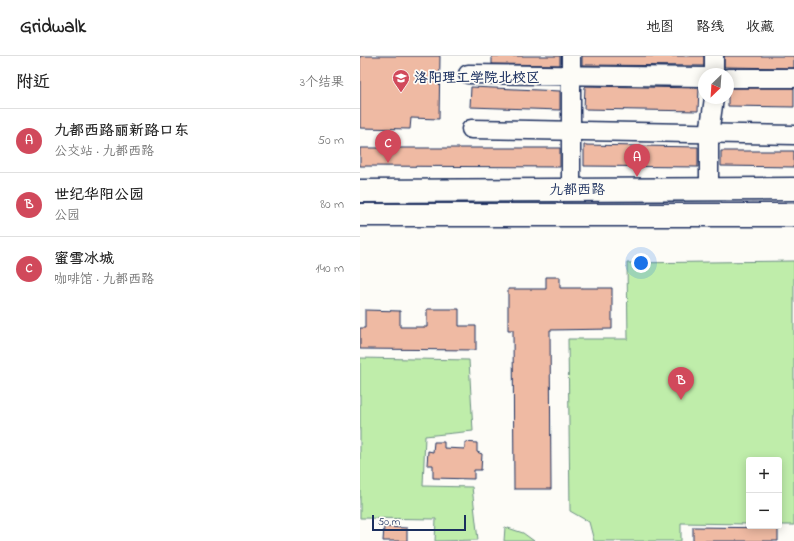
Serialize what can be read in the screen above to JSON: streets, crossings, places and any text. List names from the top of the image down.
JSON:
{
  "streets": {
    "main road": ["九都西路"]
  },
  "places": {
    "school or university": ["洛阳理工学院北校区"]
  },
  "scale_bar": "50 m",
  "north": "bottom left",
  "page": {
    "header": "Gridwalk",
    "nav": ["地图", "路线", "收藏"],
    "heading": ["附近", "3个结果"],
    "list": [
      {
        "mark": "A",
        "name": "九都西路丽新路口东",
        "note": "公交站 · 九都西路",
        "value": "50 m"
      },
      {
        "mark": "B",
        "name": "世纪华阳公园",
        "note": "公园",
        "value": "80 m"
      },
      {
        "mark": "C",
        "name": "蜜雪冰城",
        "note": "咖啡馆 · 九都西路",
        "value": "140 m"
      }
    ],
    "pins": ["C", "A", "B"],
    "map_buttons": ["+", "−"],
    "scale": "50 m"
  }
}
